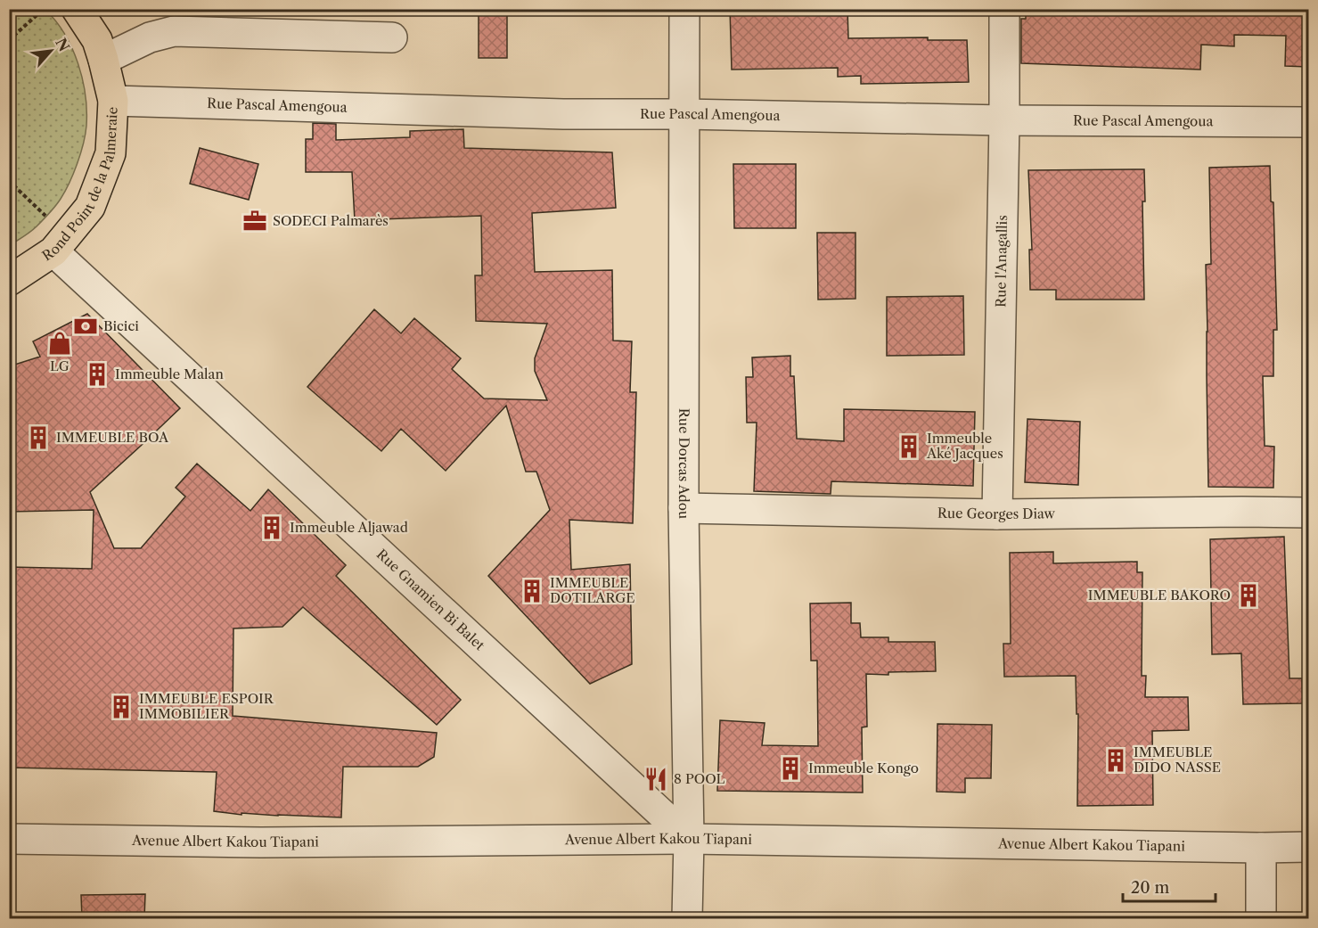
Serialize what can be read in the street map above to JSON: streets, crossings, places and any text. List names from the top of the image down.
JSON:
{
  "streets": {
    "main road": ["Rond Point de la Palmeraie"],
    "street": [
      "Rue Pascal Amengoua",
      "Rue l'Anagallis",
      "Rue Dorcas Adou",
      "Rue Georges Diaw",
      "Rue Gnamien Bi Balet",
      "Avenue Albert Kakou Tiapani"
    ]
  },
  "crossings": [
    ["Rue Pascal Amengoua", "Rond Point de la Palmeraie"],
    ["Rue Pascal Amengoua", "Rue l'Anagallis"],
    ["Rue Pascal Amengoua", "Rue Dorcas Adou"],
    ["Rond Point de la Palmeraie", "Rue Gnamien Bi Balet"],
    ["Rue l'Anagallis", "Rue Georges Diaw"],
    ["Rue Dorcas Adou", "Rue Georges Diaw"],
    ["Rue Dorcas Adou", "Rue Gnamien Bi Balet"],
    ["Rue Dorcas Adou", "Avenue Albert Kakou Tiapani"],
    ["Rue Gnamien Bi Balet", "Avenue Albert Kakou Tiapani"]
  ],
  "places": {
    "office": ["SODECI Palmarès"],
    "bank": ["Bicici"],
    "shop": ["LG"],
    "building": [
      "Immeuble Malan",
      "IMMEUBLE BOA",
      "Immeuble Aké Jacques",
      "Immeuble Aljawad",
      "IMMEUBLE DOTILARGE",
      "IMMEUBLE BAKORO",
      "IMMEUBLE ESPOIR IMMOBILIER",
      "IMMEUBLE DIDO NASSE",
      "Immeuble Kongo"
    ],
    "restaurant": ["8 POOL"]
  },
  "scale_bar": "20 m",
  "north": "top right"
}
